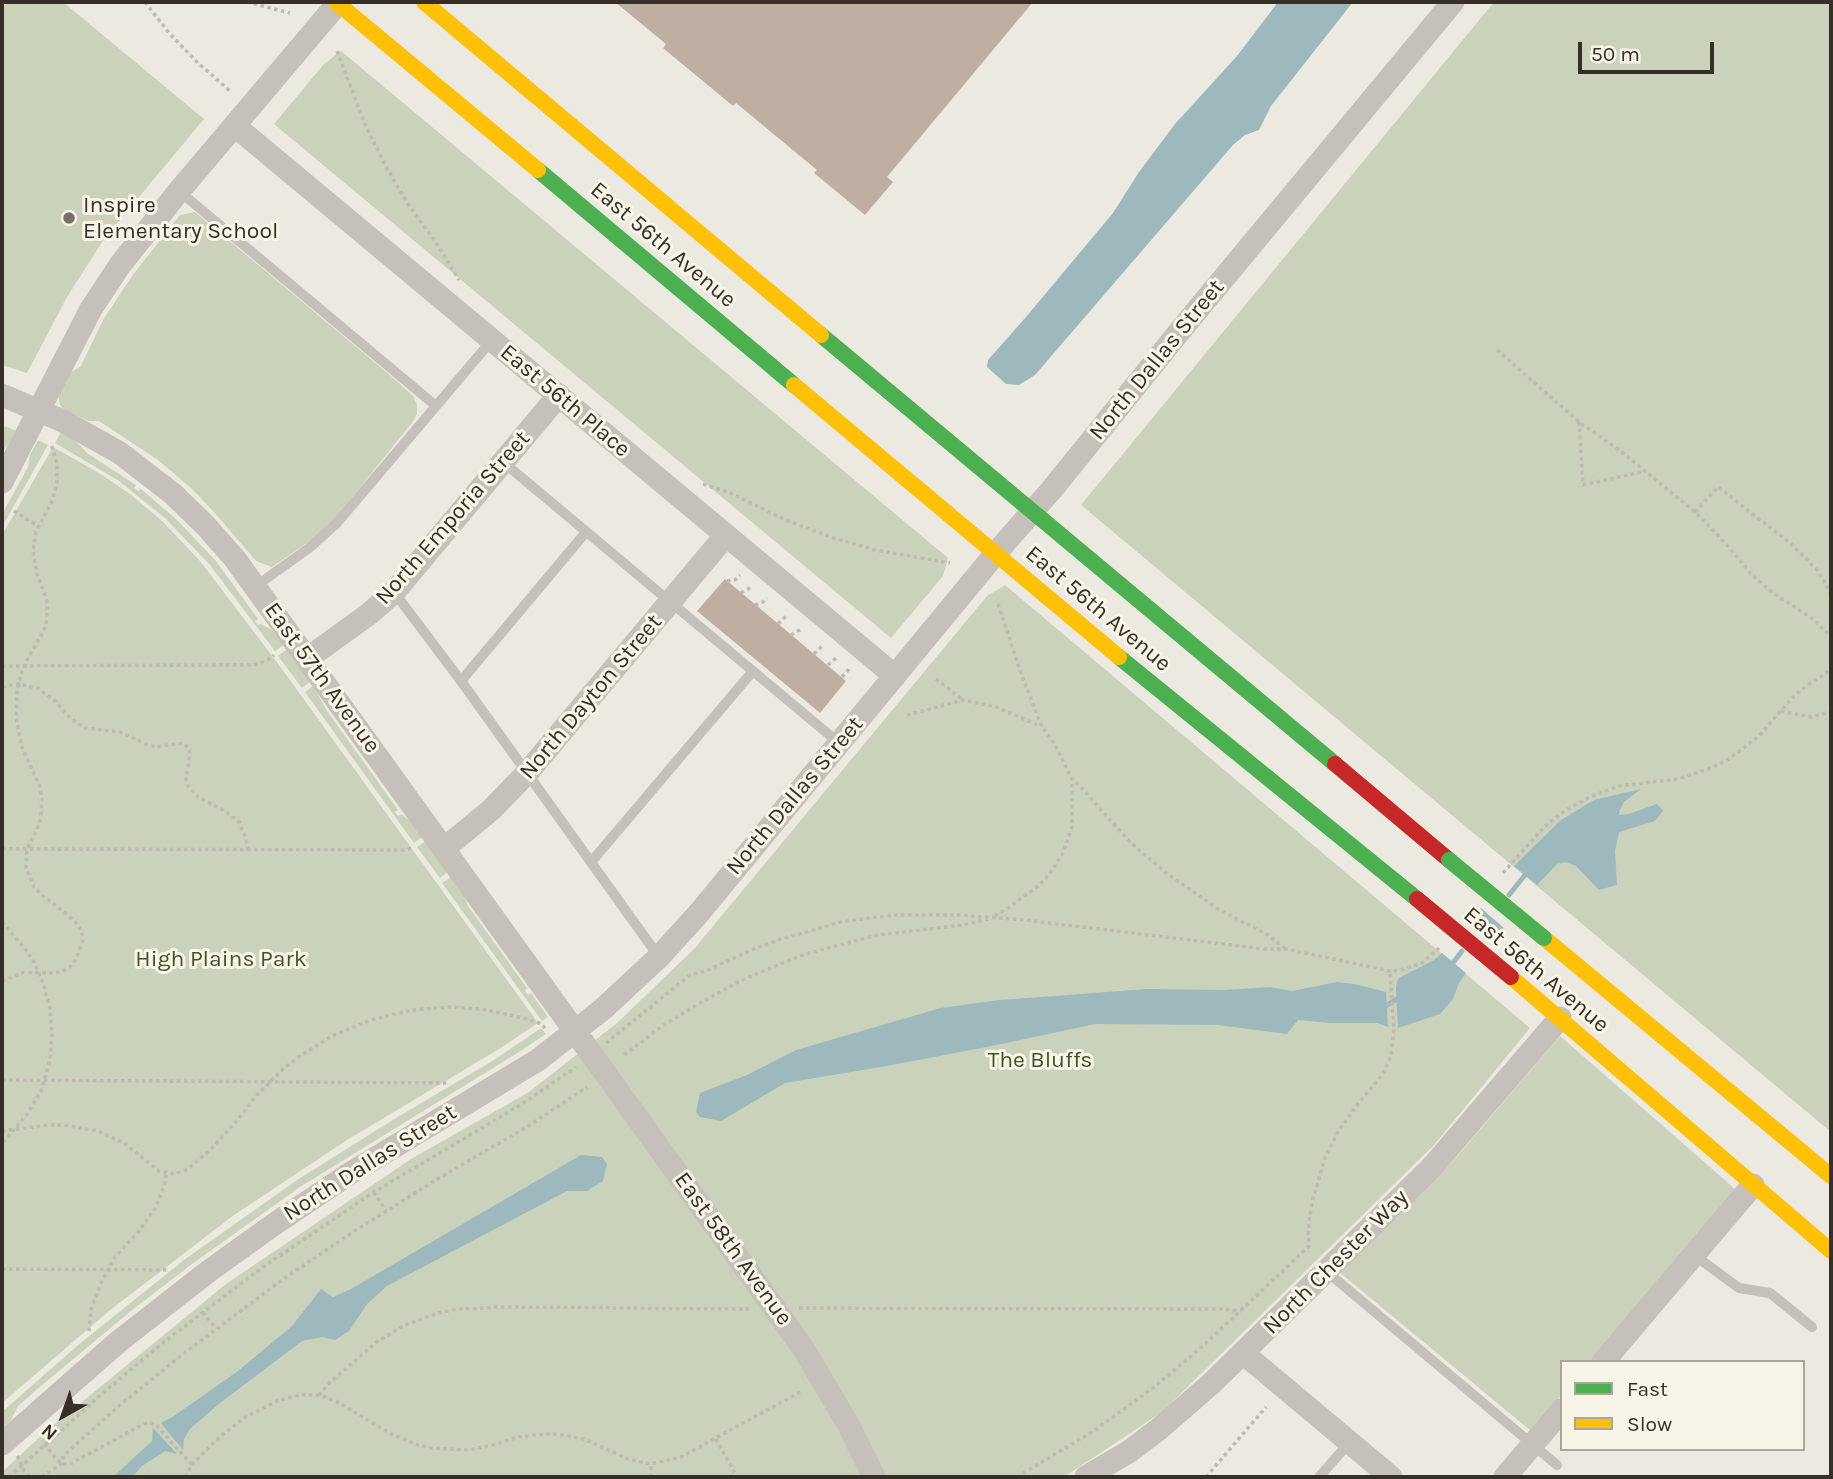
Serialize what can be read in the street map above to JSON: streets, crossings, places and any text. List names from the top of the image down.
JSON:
{
  "streets": {
    "main road": ["East 56th Avenue"],
    "street": [
      "North Dallas Street",
      "East 56th Place",
      "North Emporia Street",
      "East 57th Avenue",
      "North Dayton Street",
      "East 58th Avenue",
      "North Chester Way"
    ]
  },
  "crossings": [
    ["East 56th Avenue", "North Dallas Street"],
    ["East 56th Avenue", "North Chester Way"],
    ["North Dallas Street", "East 56th Place"],
    ["North Dallas Street", "East 57th Avenue"],
    ["North Dallas Street", "East 58th Avenue"],
    ["East 56th Place", "North Emporia Street"],
    ["East 56th Place", "North Dayton Street"],
    ["North Emporia Street", "East 57th Avenue"],
    ["East 57th Avenue", "North Dayton Street"],
    ["East 57th Avenue", "East 58th Avenue"]
  ],
  "parks": ["High Plains Park", "The Bluffs"],
  "places": ["Inspire Elementary School"],
  "legend": ["Fast", "Slow"],
  "scale_bar": "50 m",
  "north": "bottom left"
}
